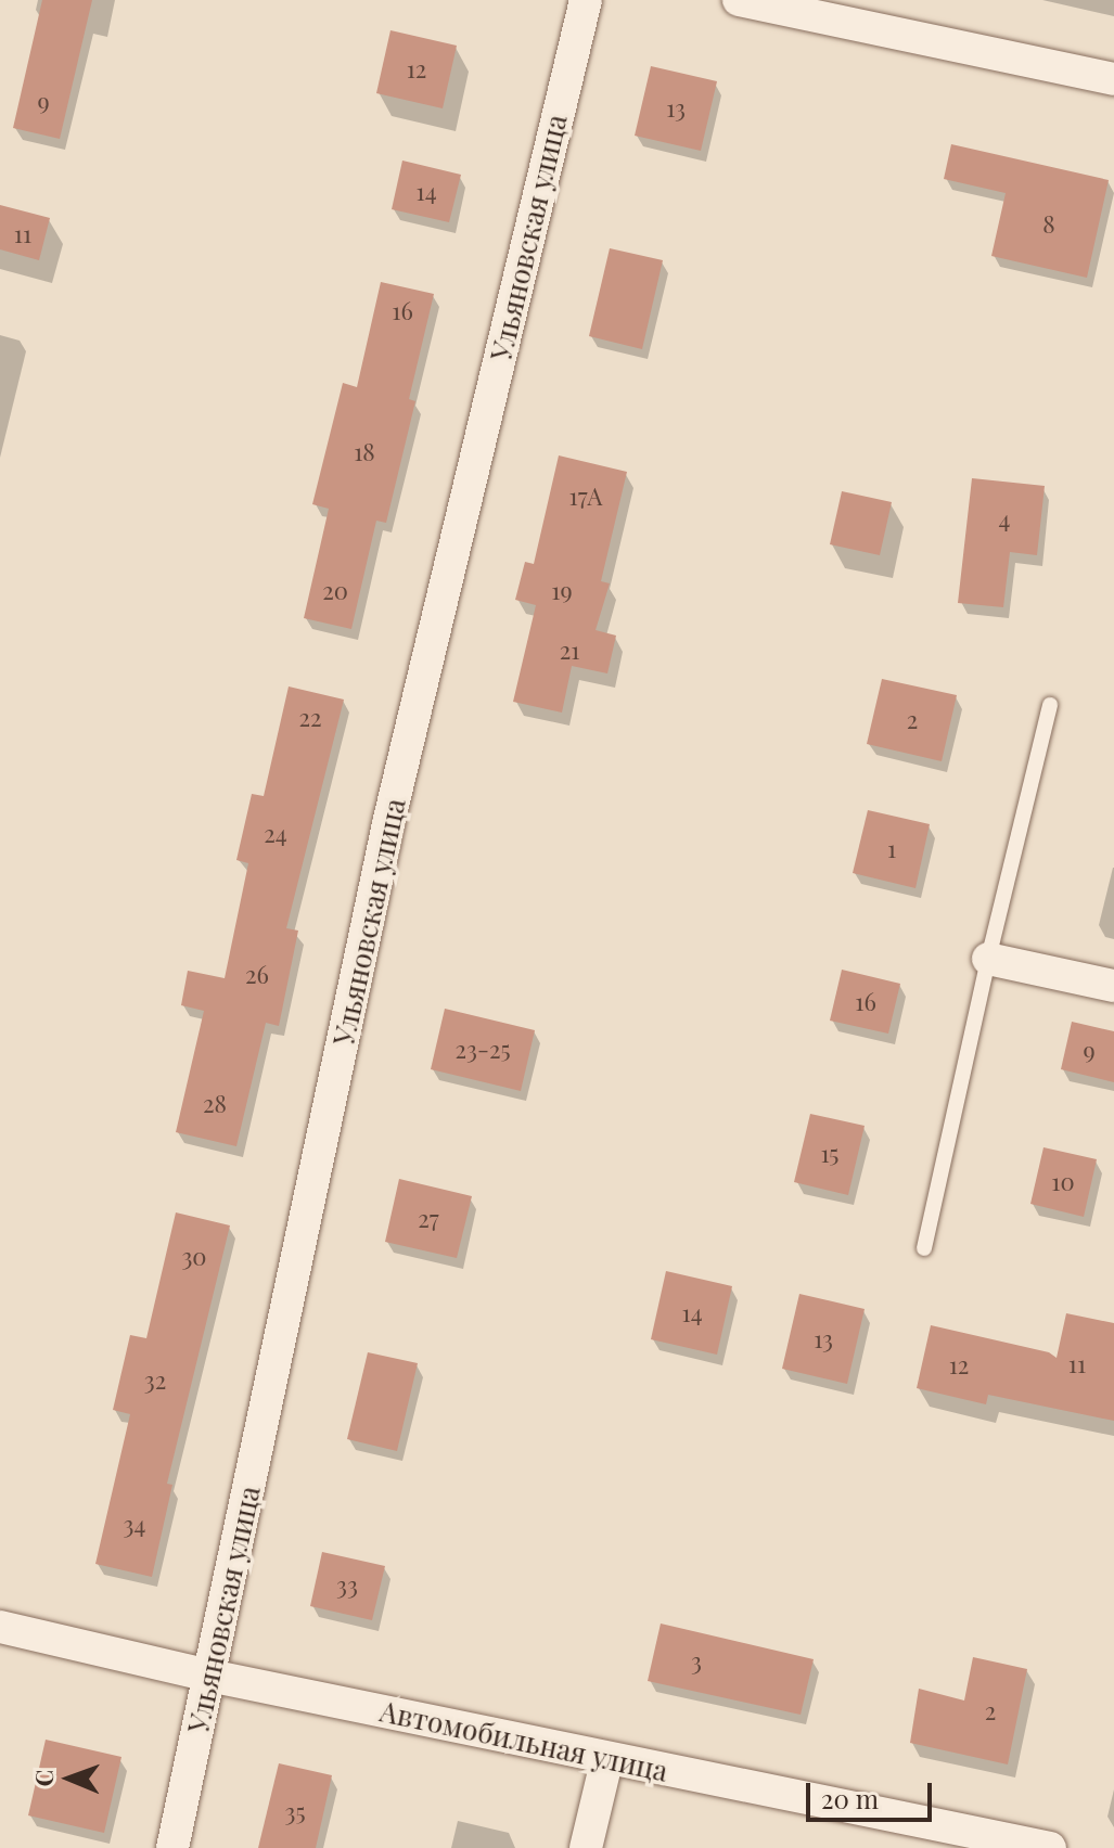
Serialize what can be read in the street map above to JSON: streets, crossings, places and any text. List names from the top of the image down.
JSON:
{
  "streets": {
    "street": ["Ульяновская улица", "Автомобильная улица"]
  },
  "crossings": [
    ["Ульяновская улица", "Автомобильная улица"]
  ],
  "house_numbers": [
    "12",
    "9",
    "13",
    "14",
    "8",
    "11",
    "16",
    "18",
    "17А",
    "4",
    "20",
    "19",
    "21",
    "22",
    "2",
    "24",
    "1",
    "26",
    "16",
    "23-25",
    "9",
    "28",
    "15",
    "10",
    "27",
    "30",
    "14",
    "13",
    "11",
    "12",
    "32",
    "34",
    "33",
    "3",
    "2",
    "35"
  ],
  "scale_bar": "20 m",
  "north": "left"
}
